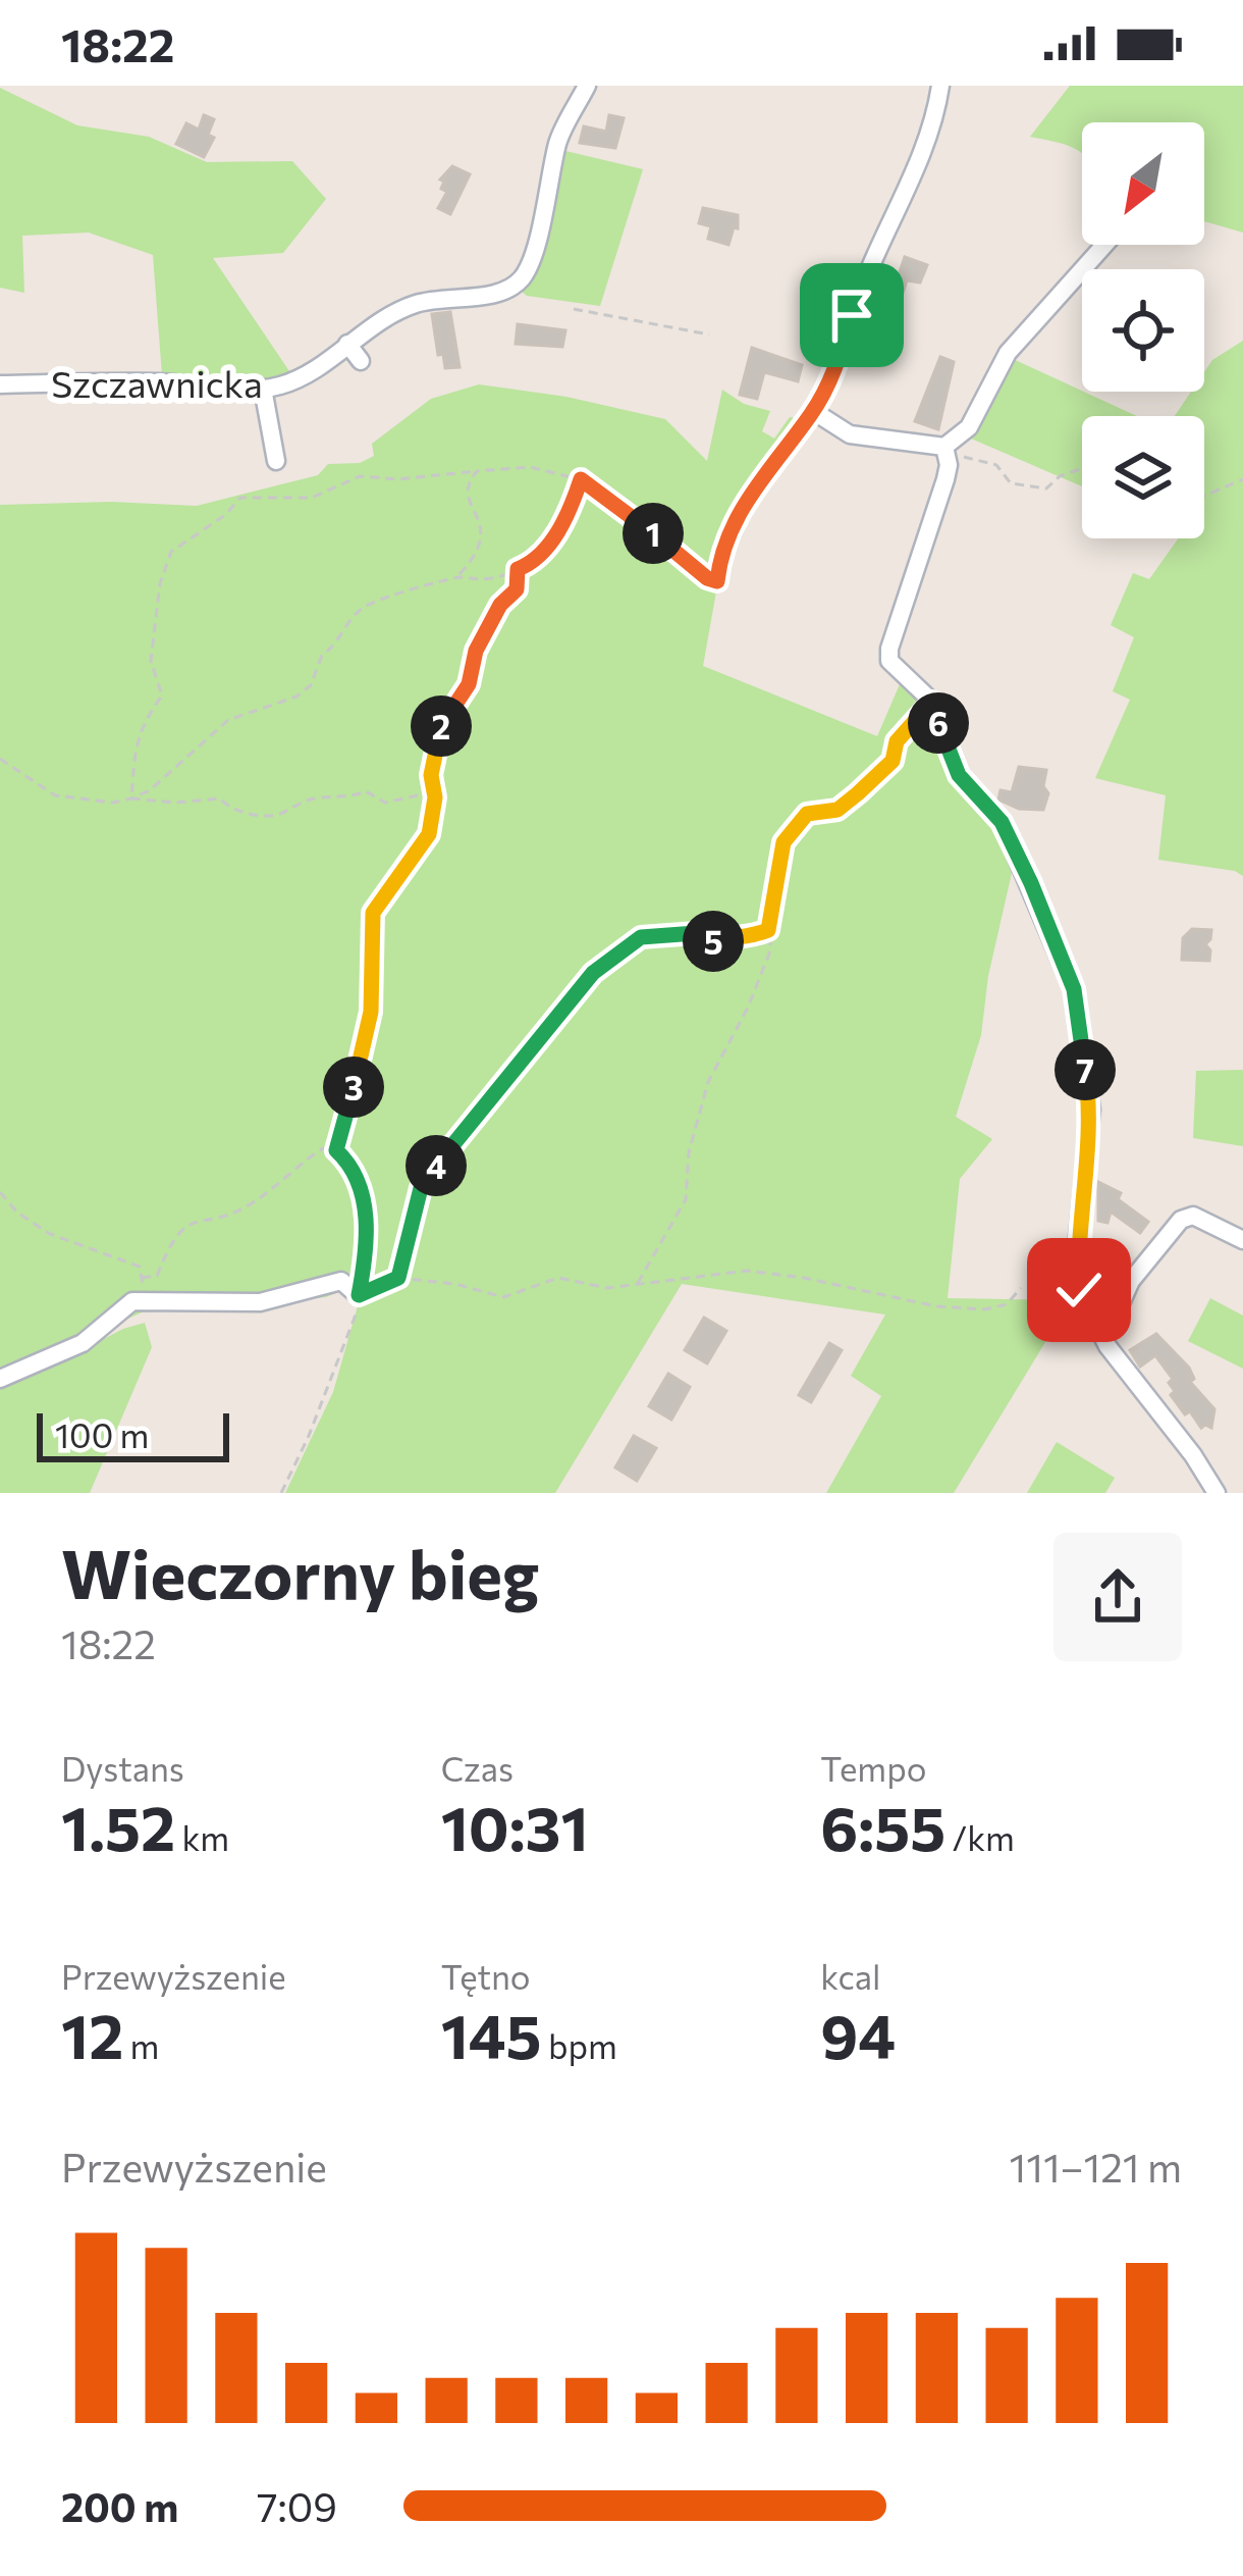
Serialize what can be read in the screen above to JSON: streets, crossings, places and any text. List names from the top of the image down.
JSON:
{
  "streets": {
    "street": ["Szczawnicka"]
  },
  "scale_bar": "100 m",
  "north": "bottom left",
  "page": {
    "status": "18:22",
    "pins": [
      "1",
      "6",
      "2",
      "5",
      "7",
      "3",
      "4"
    ],
    "scale": "100 m",
    "heading": ["Wieczorny bieg", "18:22"],
    "stats": [
      ["Dystans", "1.52 km"],
      ["Czas", "10:31"],
      ["Tempo", "6:55 /km"],
      ["Przewyższenie", "12 m"],
      ["Tętno", "145 bpm"],
      ["kcal", "94"]
    ],
    "chart": ["Przewyższenie", "111–121 m"],
    "list": [
      {
        "name": "200 m",
        "note": "7:09"
      }
    ]
  }
}
